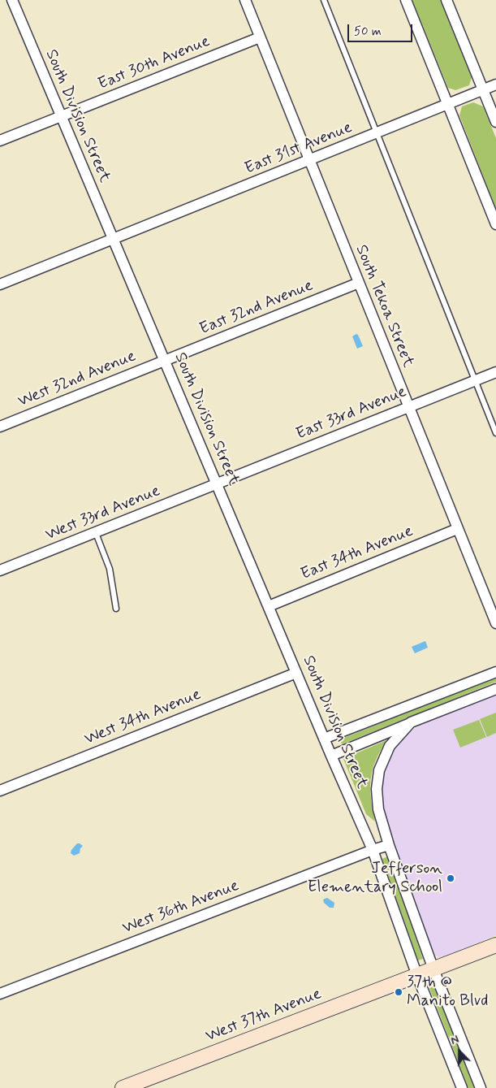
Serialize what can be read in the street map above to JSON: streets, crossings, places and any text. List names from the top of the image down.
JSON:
{
  "streets": {
    "street": [
      "East 30th Avenue",
      "South Division Street",
      "East 31st Avenue",
      "South Tekoa Street",
      "East 32nd Avenue",
      "West 32nd Avenue",
      "East 33rd Avenue",
      "West 33rd Avenue",
      "East 34th Avenue",
      "West 34th Avenue",
      "West 36th Avenue",
      "West 37th Avenue"
    ]
  },
  "crossings": [
    ["East 30th Avenue", "South Division Street"],
    ["East 30th Avenue", "South Tekoa Street"],
    ["South Division Street", "East 31st Avenue"],
    ["South Division Street", "East 32nd Avenue"],
    ["South Division Street", "West 32nd Avenue"],
    ["South Division Street", "East 33rd Avenue"],
    ["South Division Street", "West 33rd Avenue"],
    ["South Division Street", "East 34th Avenue"],
    ["South Division Street", "West 34th Avenue"],
    ["South Division Street", "West 36th Avenue"],
    ["South Division Street", "West 37th Avenue"],
    ["East 31st Avenue", "South Tekoa Street"],
    ["South Tekoa Street", "East 32nd Avenue"],
    ["South Tekoa Street", "East 33rd Avenue"],
    ["South Tekoa Street", "East 34th Avenue"],
    ["East 32nd Avenue", "West 32nd Avenue"],
    ["East 33rd Avenue", "West 33rd Avenue"]
  ],
  "places": ["Jefferson Elementary School", "37th @ Manito Blvd"],
  "scale_bar": "50 m",
  "north": "top"
}
